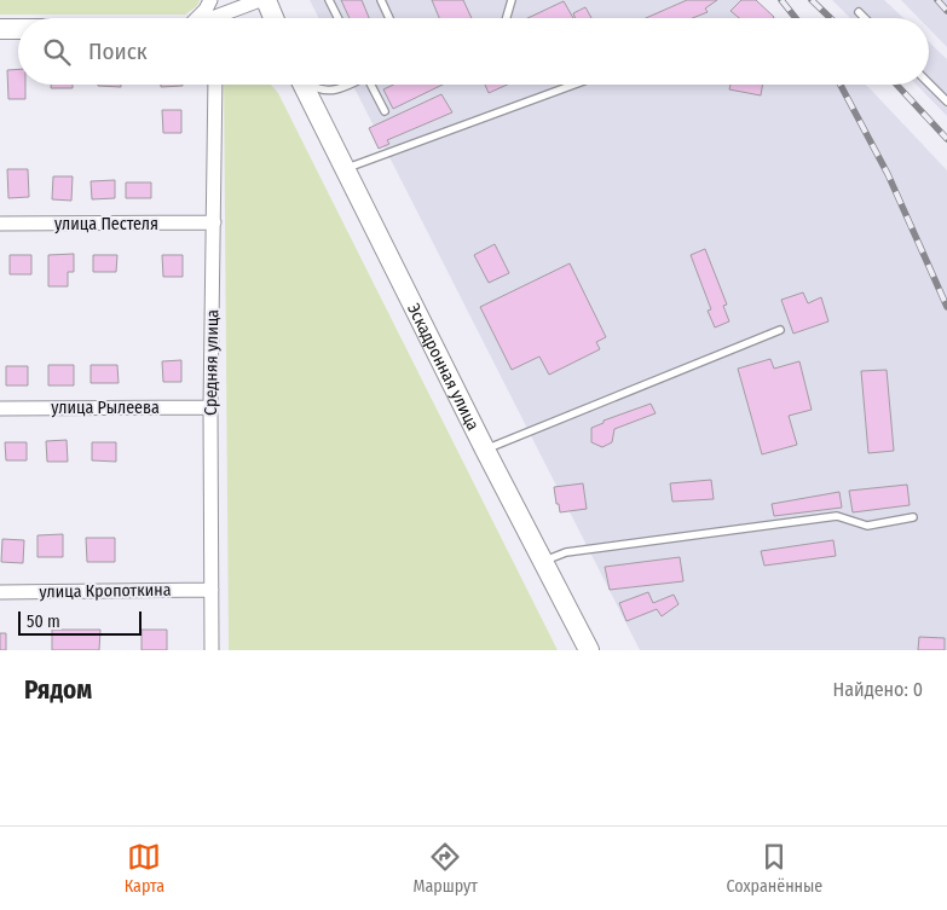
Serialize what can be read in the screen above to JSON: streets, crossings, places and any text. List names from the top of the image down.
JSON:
{
  "streets": {
    "main road": ["Эскадронная улица"],
    "street": [
      "улица Пестеля",
      "Средняя улица",
      "улица Рылеева",
      "улица Кропоткина"
    ]
  },
  "crossings": [
    ["улица Пестеля", "Средняя улица"],
    ["Средняя улица", "улица Рылеева"],
    ["Средняя улица", "улица Кропоткина"]
  ],
  "scale_bar": "50 m",
  "page": {
    "search": "Поиск",
    "scale": "50 m",
    "heading": ["Рядом", "Найдено: 0"],
    "nav": ["Карта", "Маршрут", "Сохранённые"]
  }
}
